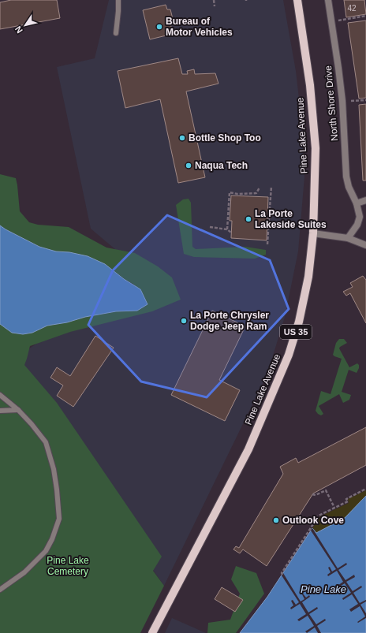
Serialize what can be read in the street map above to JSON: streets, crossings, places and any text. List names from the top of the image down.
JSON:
{
  "streets": {
    "main road": ["Pine Lake Avenue", "US 35"],
    "street": ["North Shore Drive"]
  },
  "water": ["Pine Lake"],
  "parks": ["Pine Lake Cemetery"],
  "places": [
    "Bureau of Motor Vehicles",
    "Bottle Shop Too",
    "Naqua Tech",
    "La Porte Lakeside Suites",
    "La Porte Chrysler Dodge Jeep Ram",
    "Outlook Cove"
  ],
  "house_numbers": ["42"],
  "north": "bottom left"
}
